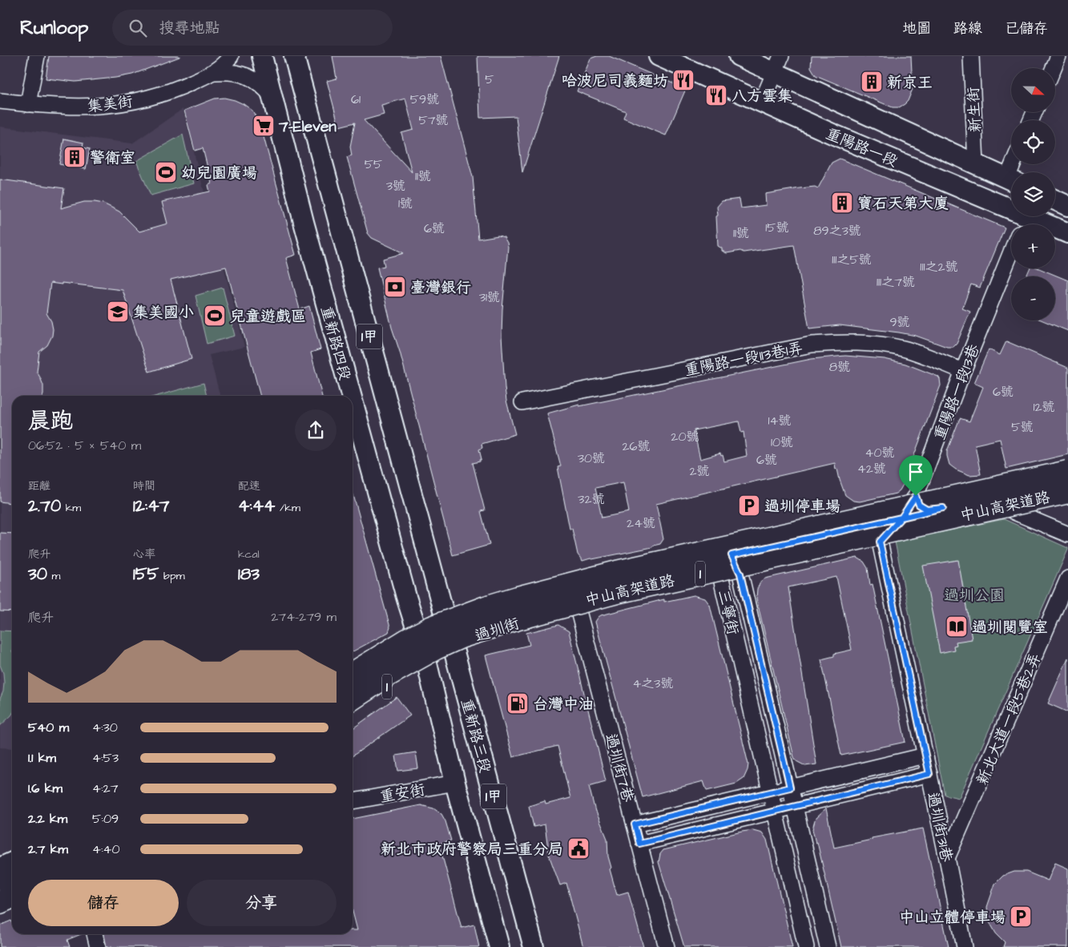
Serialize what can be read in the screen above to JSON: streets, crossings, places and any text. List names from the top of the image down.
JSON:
{
  "streets": {
    "highway": ["中山高架道路", "1"],
    "main road": [
      "重陽路一段",
      "1甲",
      "重新路四段",
      "過圳街",
      "重新路三段"
    ],
    "street": [
      "集美街",
      "新生街",
      "重陽路一段113巷1弄",
      "重陽路一段13巷",
      "三寧街",
      "新北大道一段5巷2弄",
      "過圳街7巷",
      "重安街",
      "過圳街31巷"
    ]
  },
  "crossings": [
    ["集美街", "重新路四段"],
    ["新生街", "重陽路一段"],
    ["重陽路一段", "重陽路一段13巷"],
    ["1甲", "過圳街"],
    ["1甲", "重新路三段"],
    ["重新路四段", "1"],
    ["重新路四段", "過圳街"],
    ["重新路四段", "重新路三段"],
    ["重陽路一段113巷1弄", "重陽路一段13巷"],
    ["重陽路一段13巷", "過圳街"],
    ["重陽路一段13巷", "過圳街31巷"],
    ["1", "過圳街"],
    ["1", "重新路三段"],
    ["三寧街", "過圳街"],
    ["過圳街", "重新路三段"],
    ["新北大道一段5巷2弄", "過圳街31巷"],
    ["重新路三段", "重安街"]
  ],
  "parks": ["過圳公園"],
  "places": {
    "restaurant": ["哈波尼司義麵坊", "八方雲集"],
    "building": ["新京王", "警衛室", "寶石天第大廈"],
    "supermarket": ["7-Eleven"],
    "sports": ["幼兒園廣場", "兒童遊戲區"],
    "bank": ["臺灣銀行"],
    "school or university": ["集美國小"],
    "parking": ["過圳停車場", "中山立體停車場"],
    "library": ["過圳閱覽室"],
    "fuel station": ["台灣中油"],
    "public building": ["新北市政府警察局三重分局"]
  },
  "house_numbers": [
    "5",
    "61",
    "59號",
    "57號",
    "55",
    "11號",
    "3號",
    "1號",
    "15號",
    "6號",
    "89之3號",
    "11號",
    "111之5號",
    "111之2號",
    "111之7號",
    "31號",
    "9號",
    "8號",
    "6號",
    "12號",
    "14號",
    "5號",
    "20號",
    "10號",
    "26號",
    "40號",
    "30號",
    "6號",
    "42號",
    "2號",
    "32號",
    "24號",
    "4之3號"
  ],
  "north": "right",
  "page": {
    "header": "Runloop",
    "search": "搜尋地點",
    "nav": ["地圖", "路線", "已儲存"],
    "map_buttons": ["+", "−"],
    "heading": ["晨跑", "06:52 · 5 × 540 m"],
    "stats": [
      ["距離", "2.70 km"],
      ["時間", "12:47"],
      ["配速", "4:44 /km"],
      ["爬升", "30 m"],
      ["心率", "155 bpm"],
      ["kcal", "183"]
    ],
    "chart": ["爬升", "274–279 m"],
    "list": [
      {
        "name": "540 m",
        "note": "4:30"
      },
      {
        "name": "1.1 km",
        "note": "4:53"
      },
      {
        "name": "1.6 km",
        "note": "4:27"
      },
      {
        "name": "2.2 km",
        "note": "5:09"
      },
      {
        "name": "2.7 km",
        "note": "4:40"
      }
    ],
    "buttons": ["儲存", "分享"]
  }
}
